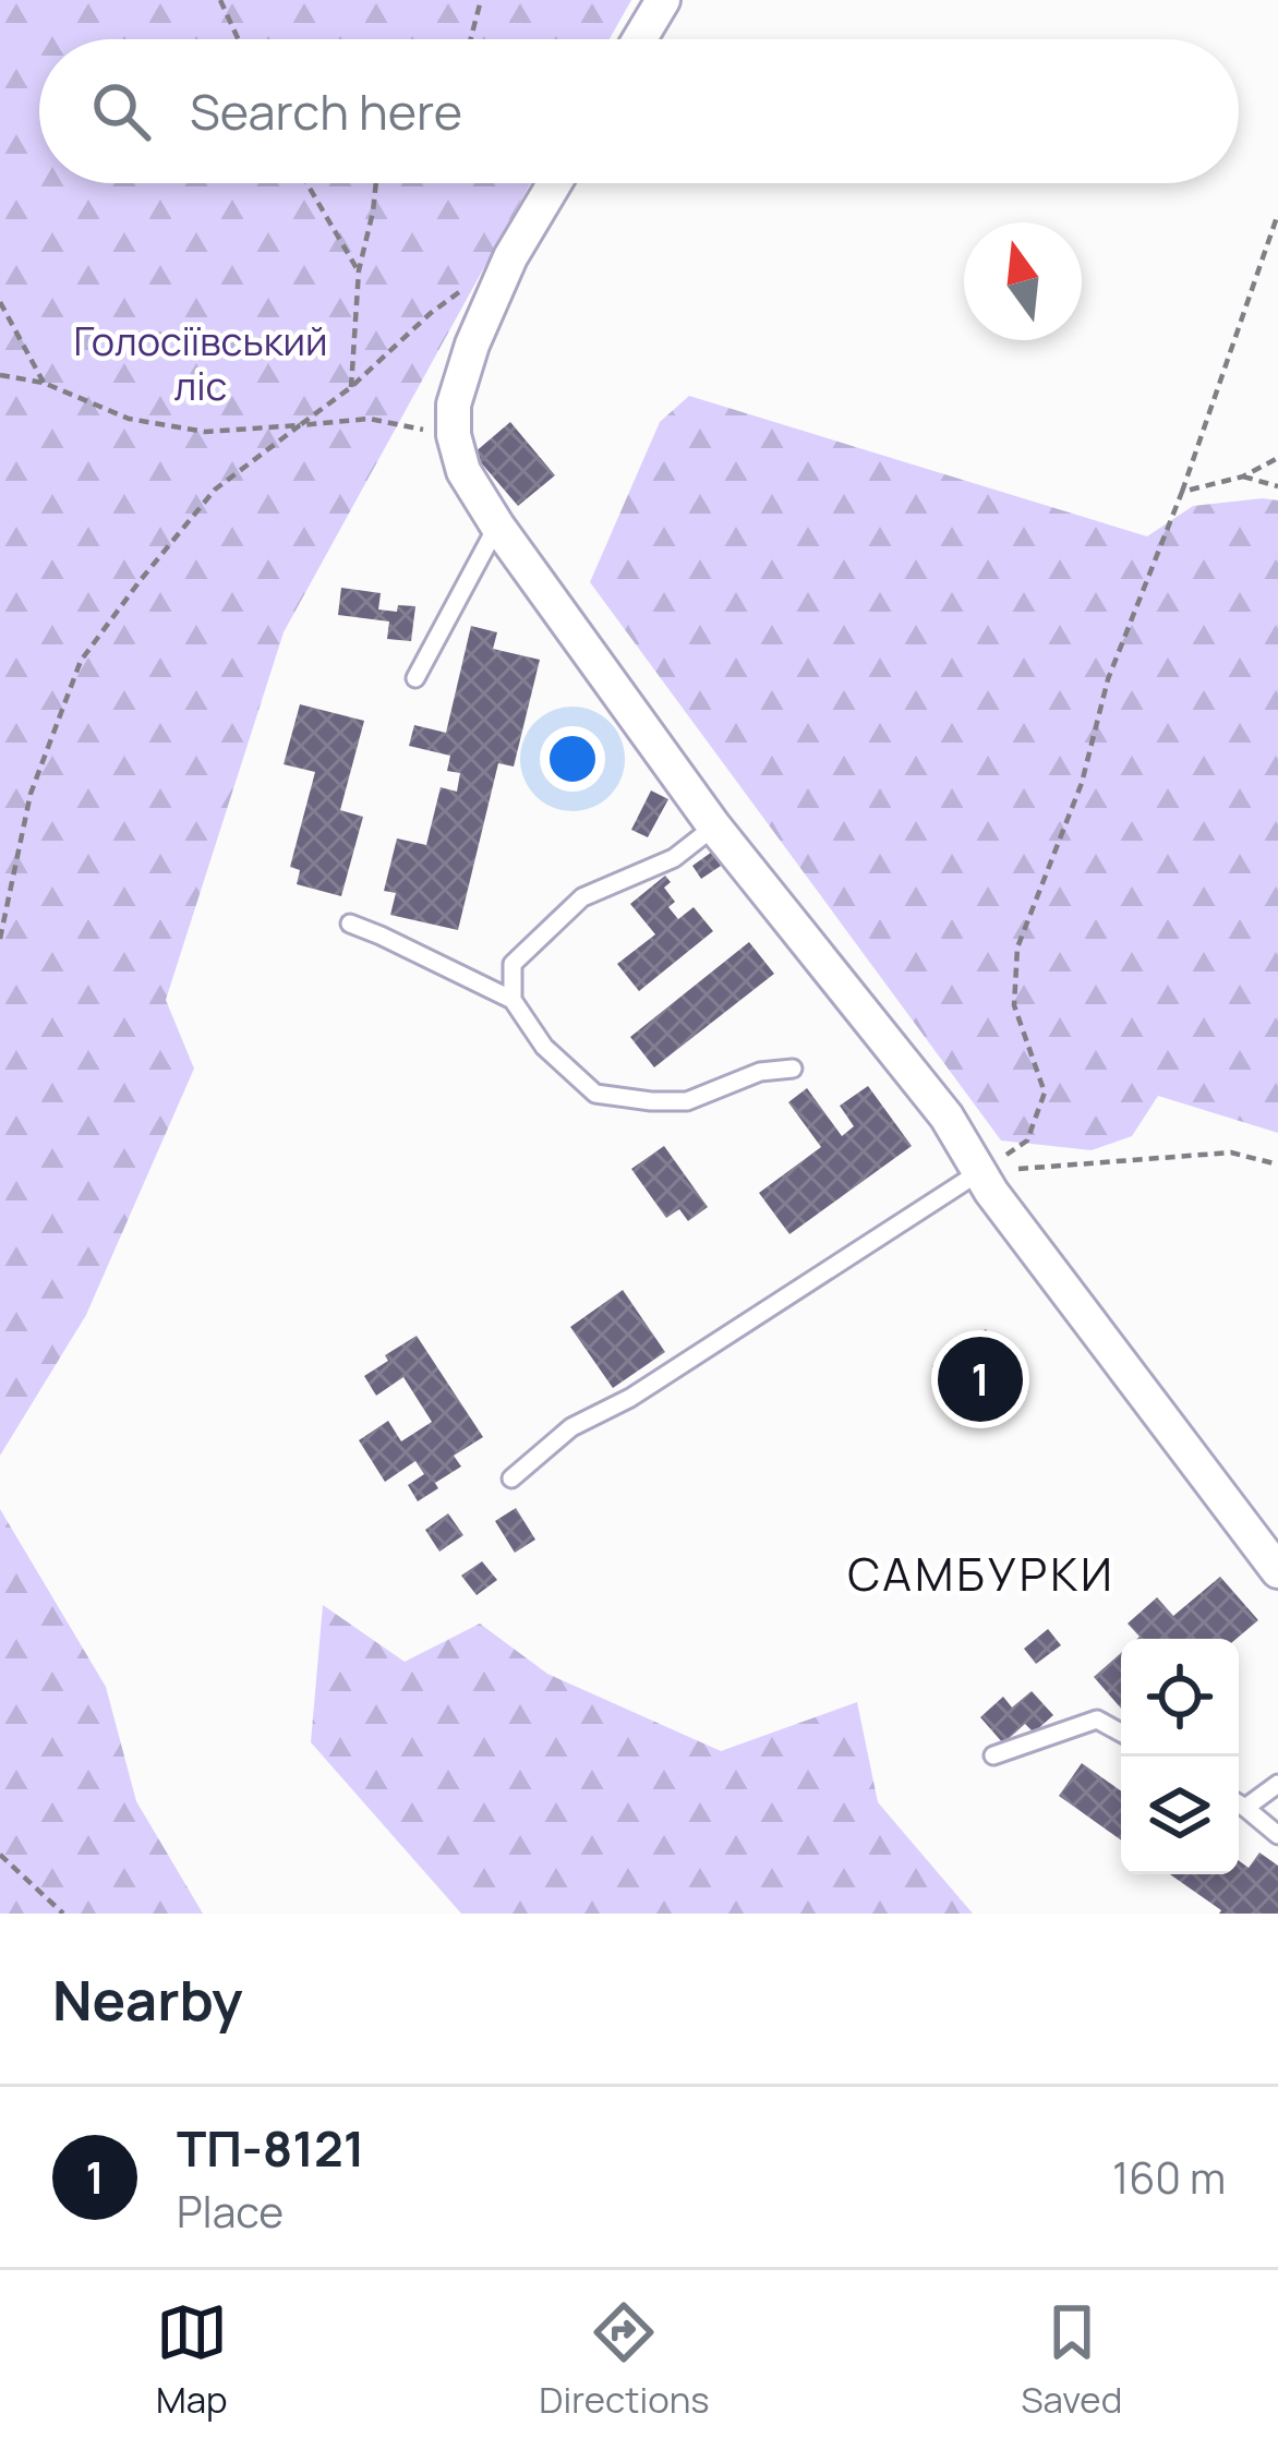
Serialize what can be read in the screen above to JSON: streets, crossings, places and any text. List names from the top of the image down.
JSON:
{
  "districts": ["САМБУРКИ"],
  "parks": ["Голосіївський ліс"],
  "north": "top",
  "page": {
    "search": "Search here",
    "pins": "1",
    "heading": "Nearby",
    "list": [
      {
        "mark": "1",
        "name": "ТП-8121",
        "note": "Place",
        "value": "160 m"
      }
    ],
    "nav": ["Map", "Directions", "Saved"]
  }
}
